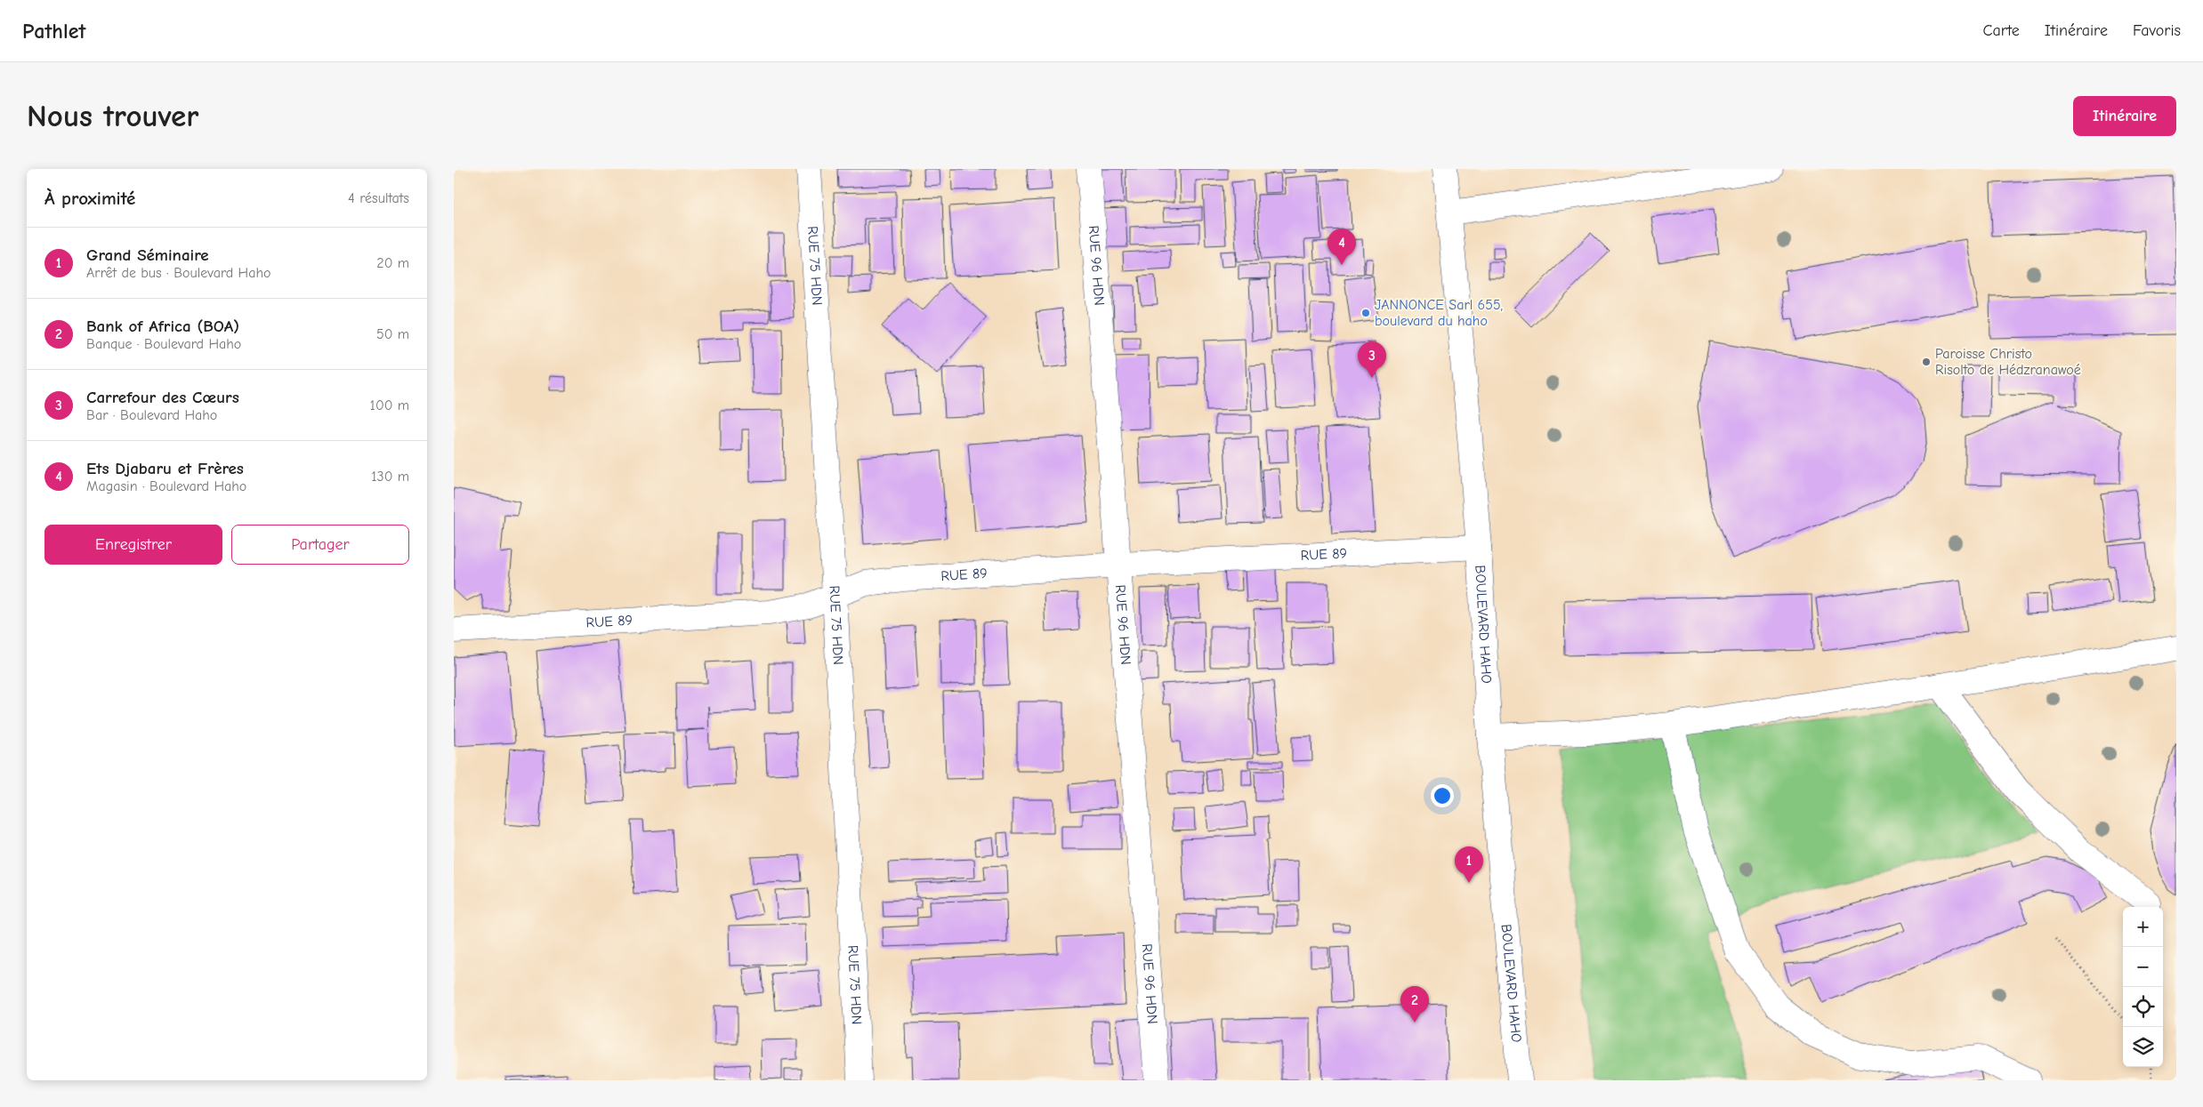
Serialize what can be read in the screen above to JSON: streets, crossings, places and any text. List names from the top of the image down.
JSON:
{
  "streets": {
    "street": [
      "RUE 75 HDN",
      "RUE 96 HDN",
      "RUE 89",
      "BOULEVARD HAHO"
    ]
  },
  "crossings": [
    ["RUE 75 HDN", "RUE 89"],
    ["RUE 96 HDN", "RUE 89"],
    ["RUE 89", "BOULEVARD HAHO"]
  ],
  "places": ["JANNONCE Sarl 655, boulevard du haho", "Paroisse Christo Risolto de Hédzranawoé"],
  "page": {
    "header": "Pathlet",
    "nav": ["Carte", "Itinéraire", "Favoris"],
    "buttons": [
      "Itinéraire",
      ["Enregistrer", "Partager"]
    ],
    "title": "Nous trouver",
    "heading": ["À proximité", "4 résultats"],
    "list": [
      {
        "mark": "1",
        "name": "Grand Séminaire",
        "note": "Arrêt de bus · Boulevard Haho",
        "value": "20 m"
      },
      {
        "mark": "2",
        "name": "Bank of Africa (BOA)",
        "note": "Banque · Boulevard Haho",
        "value": "50 m"
      },
      {
        "mark": "3",
        "name": "Carrefour des Cœurs",
        "note": "Bar · Boulevard Haho",
        "value": "100 m"
      },
      {
        "mark": "4",
        "name": "Ets Djabaru et Frères",
        "note": "Magasin · Boulevard Haho",
        "value": "130 m"
      }
    ],
    "pins": [
      "4",
      "3",
      "1",
      "2"
    ],
    "map_buttons": ["+", "−"]
  }
}
